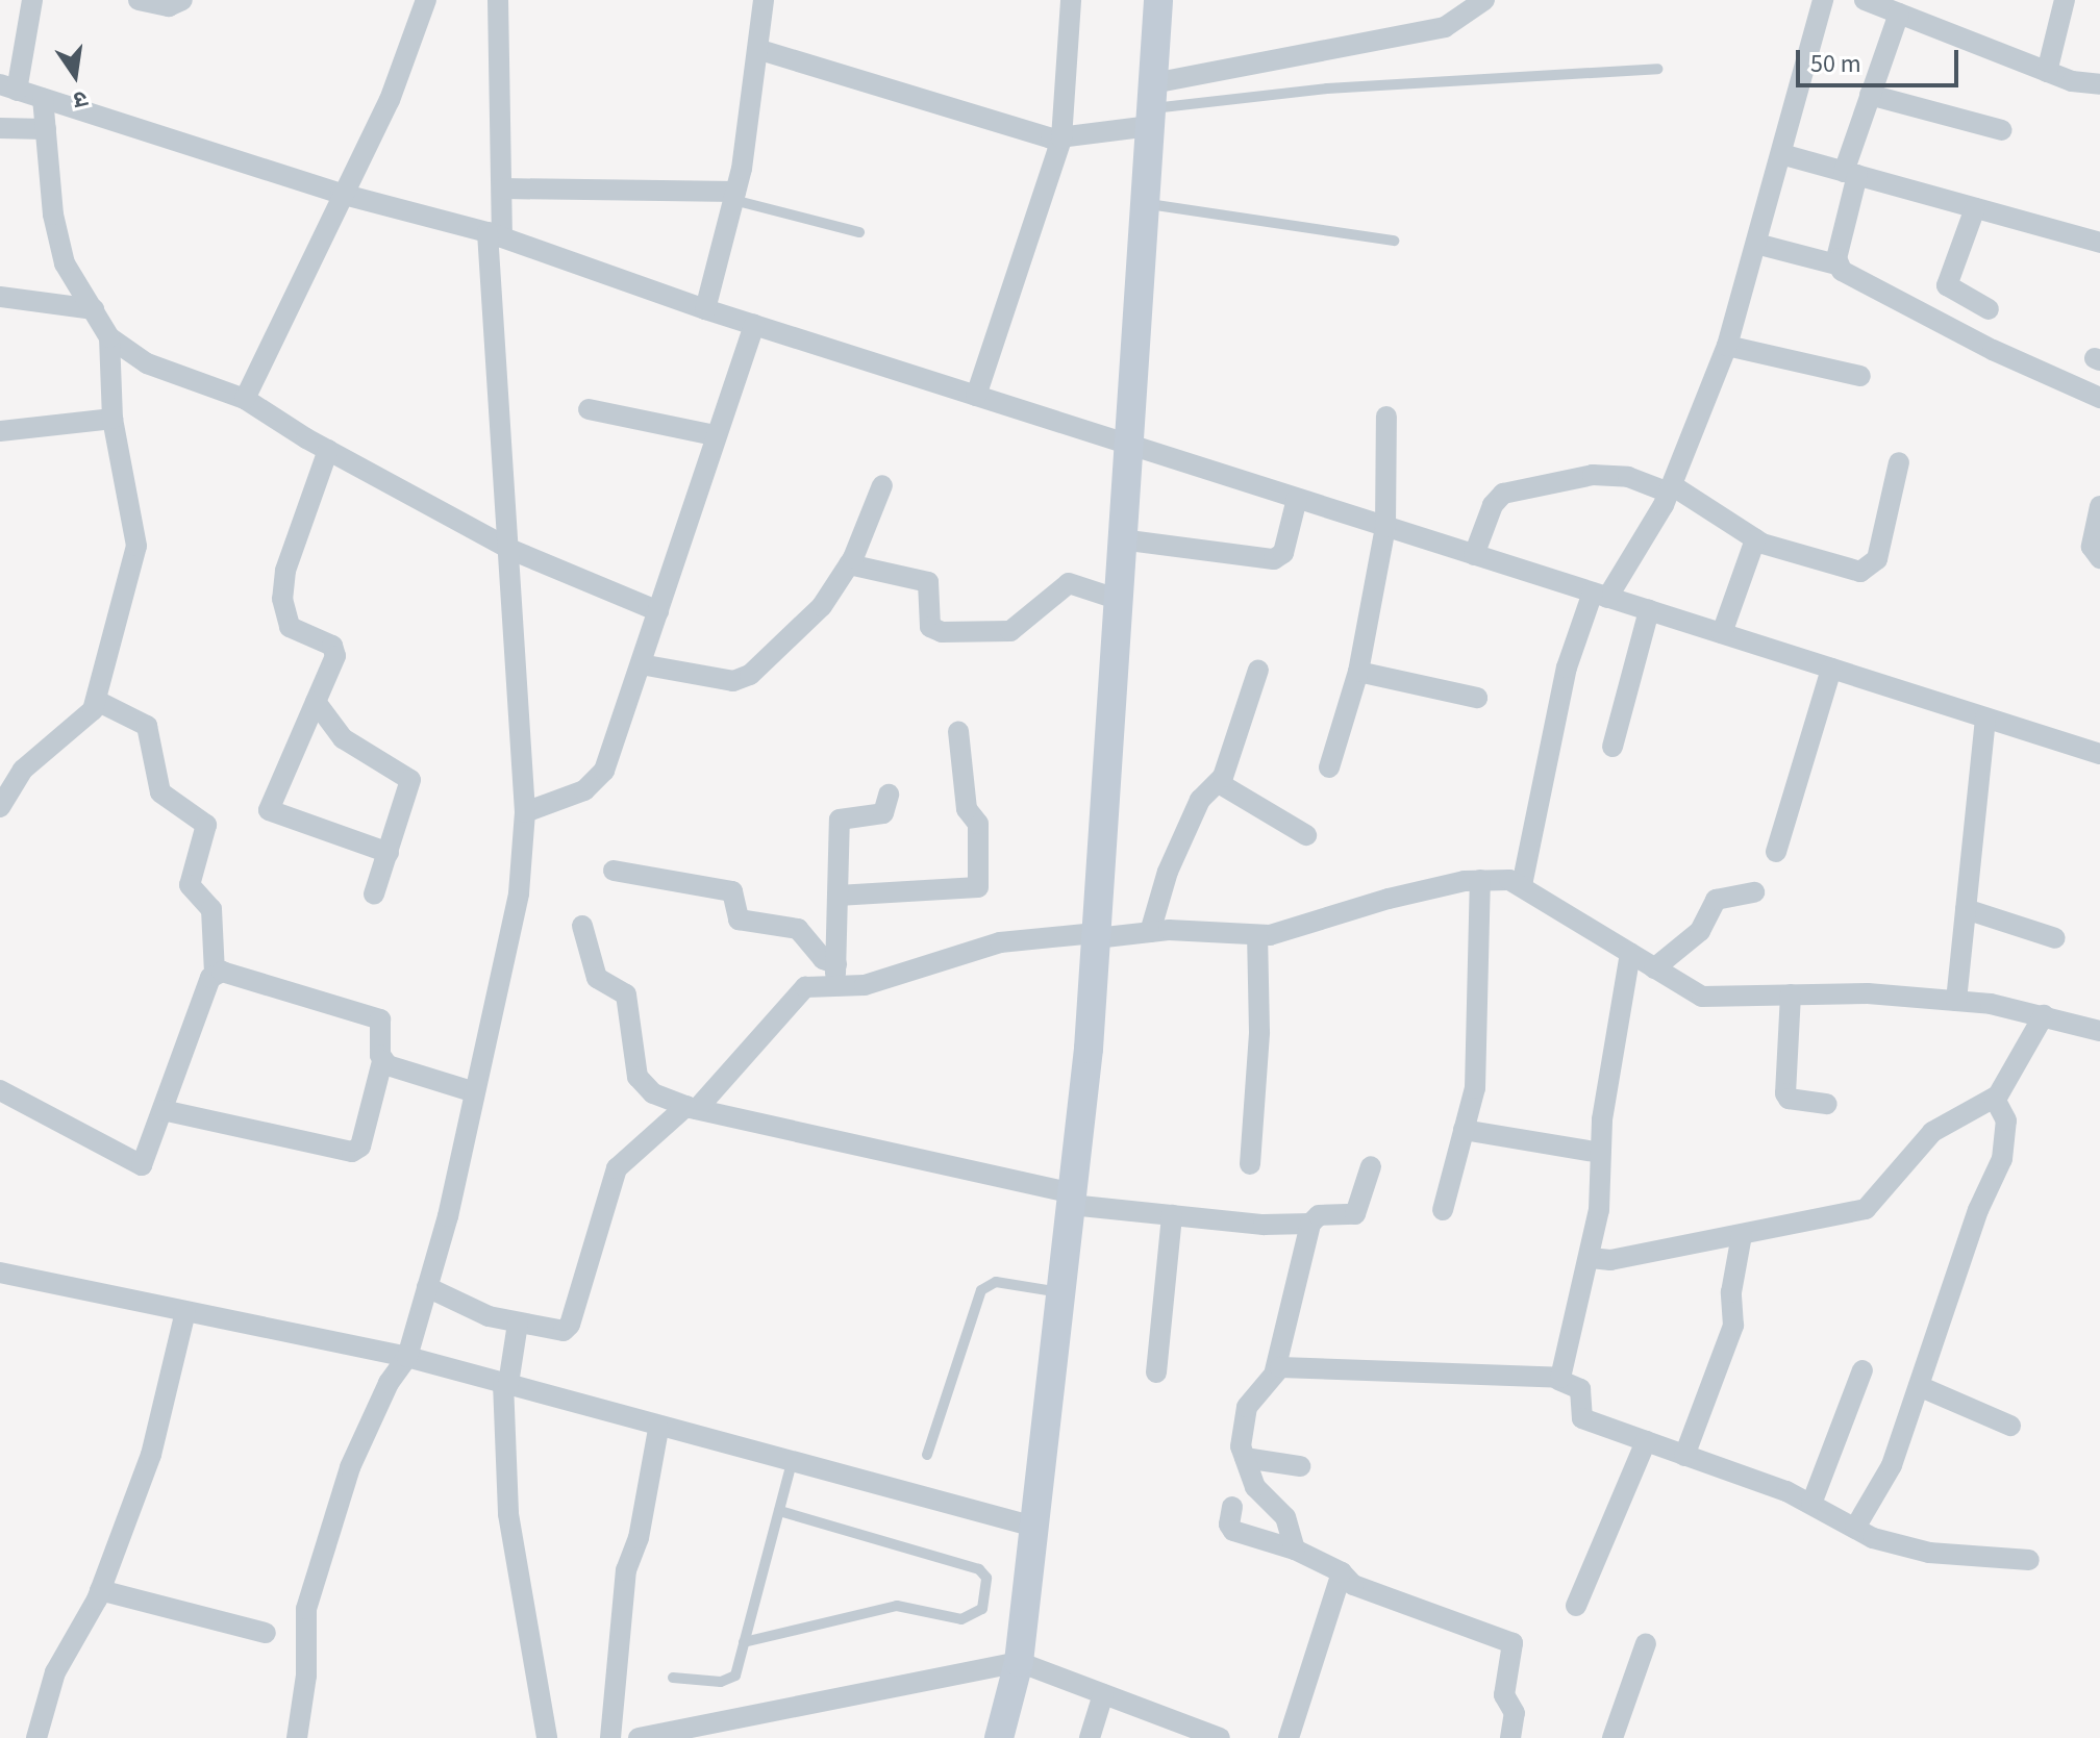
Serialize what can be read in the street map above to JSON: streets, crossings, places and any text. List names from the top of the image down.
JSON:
{
  "scale_bar": "50 m",
  "north": "bottom"
}
